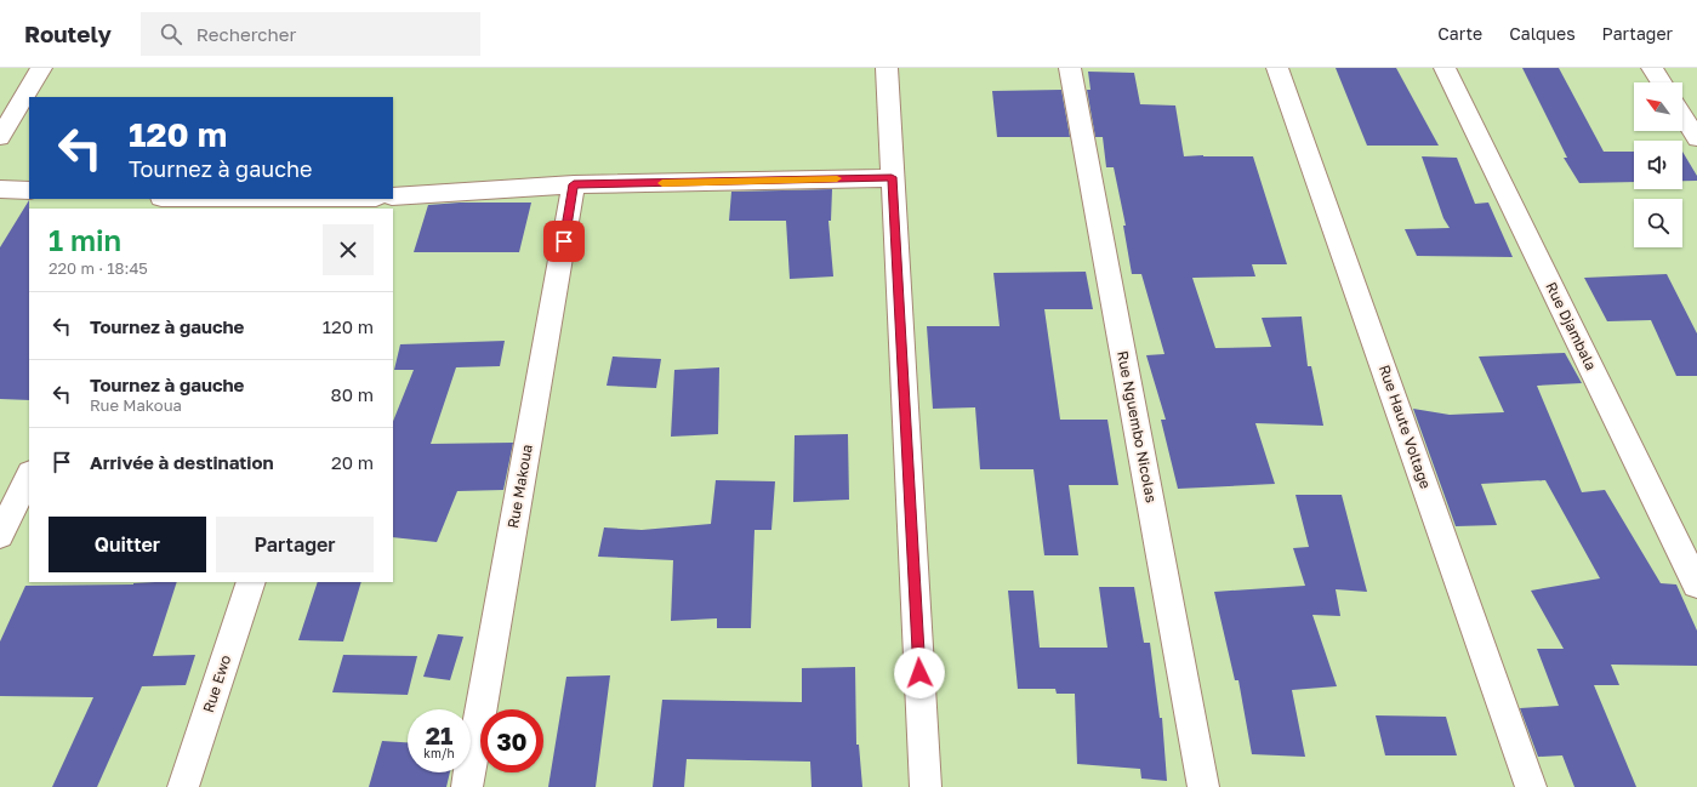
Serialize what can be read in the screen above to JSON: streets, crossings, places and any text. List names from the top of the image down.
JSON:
{
  "streets": {
    "street": [
      "Rue Djambala",
      "Rue Nguembo Nicolas",
      "Rue Haute Voltage",
      "Rue Makoua",
      "Rue Ewo"
    ]
  },
  "north": "top left",
  "page": {
    "header": "Routely",
    "search": "Rechercher",
    "nav": ["Carte", "Calques", "Partager"],
    "turn": ["120 m", "Tournez à gauche"],
    "heading": ["1 min", "220 m · 18:45"],
    "list": [
      {
        "name": "Tournez à gauche",
        "value": "120 m"
      },
      {
        "name": "Tournez à gauche",
        "note": "Rue Makoua",
        "value": "80 m"
      },
      {
        "name": "Arrivée à destination",
        "value": "20 m"
      }
    ],
    "buttons": ["Quitter", "Partager"],
    "speed": "21 km/h",
    "limit": "30"
  }
}
